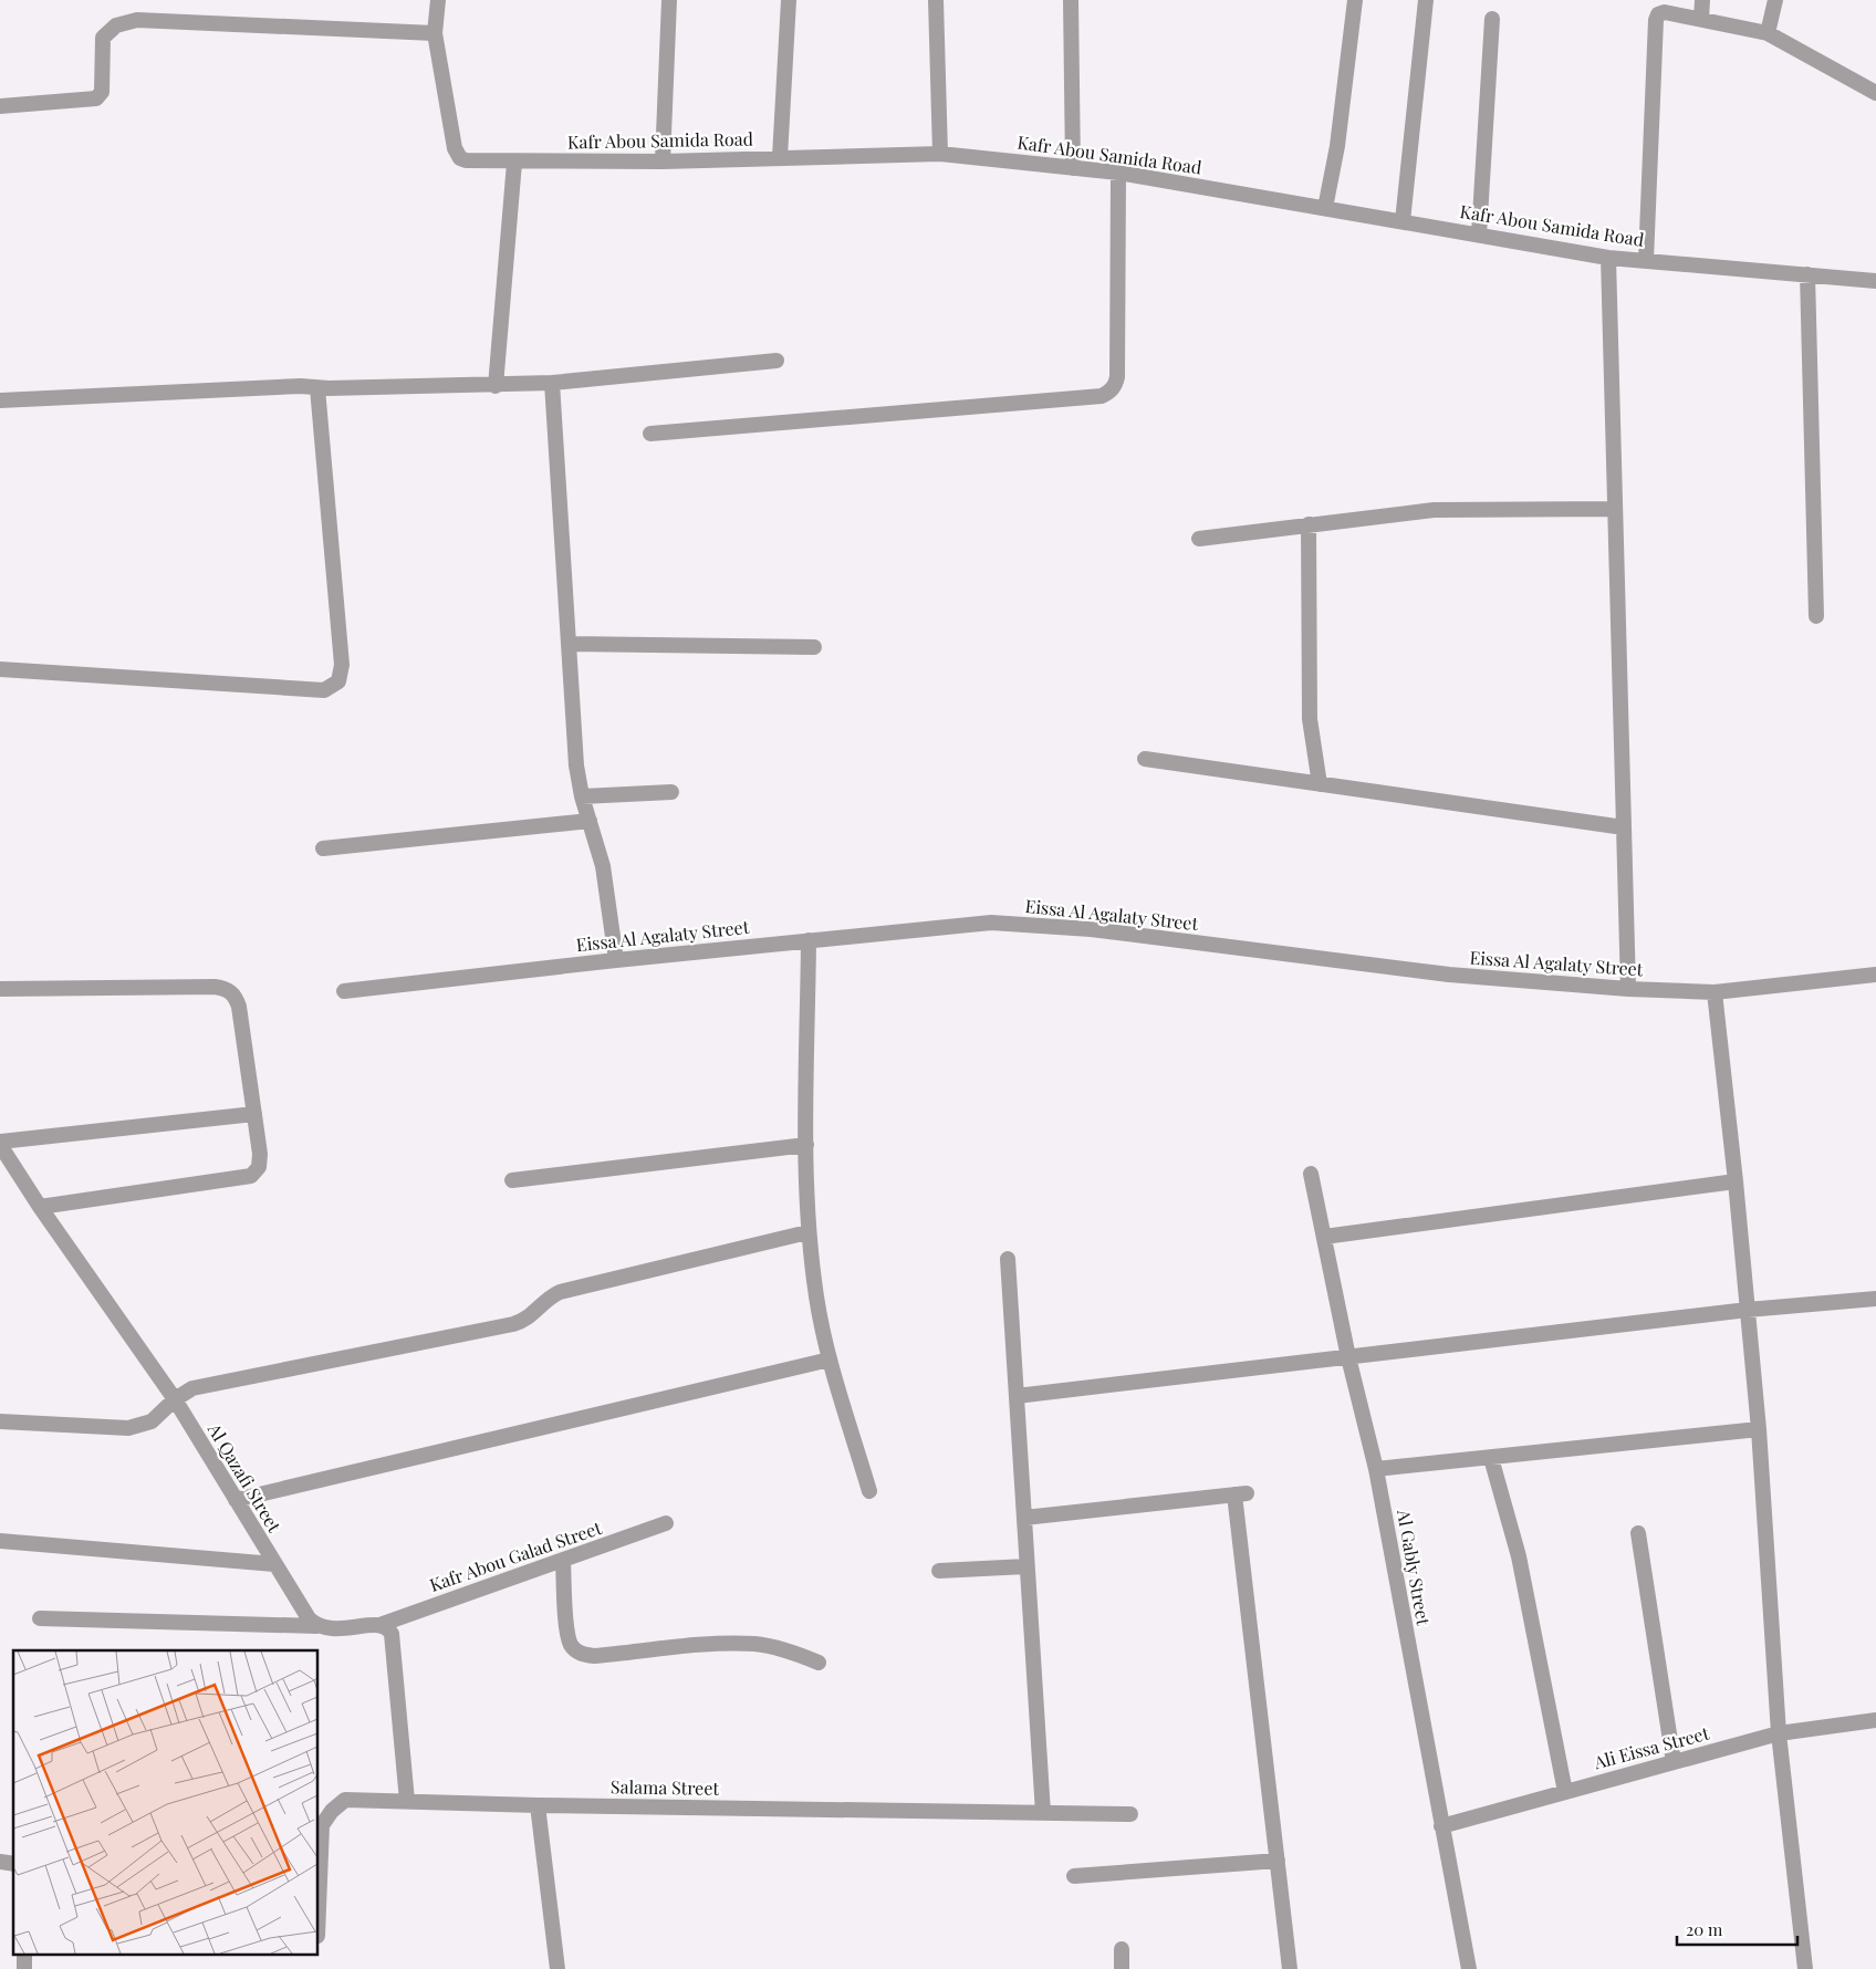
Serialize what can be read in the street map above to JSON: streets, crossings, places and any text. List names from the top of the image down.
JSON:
{
  "streets": {
    "street": [
      "Kafr Abou Samida Road",
      "Eissa Al Agalaty Street",
      "Al Qazafi Street",
      "Kafr Abou Galad Street",
      "Al Gably Street",
      "Ali Eissa Street",
      "Salama Street"
    ]
  },
  "crossings": [
    ["Al Gably Street", "Ali Eissa Street"]
  ],
  "scale_bar": "20 m"
}
